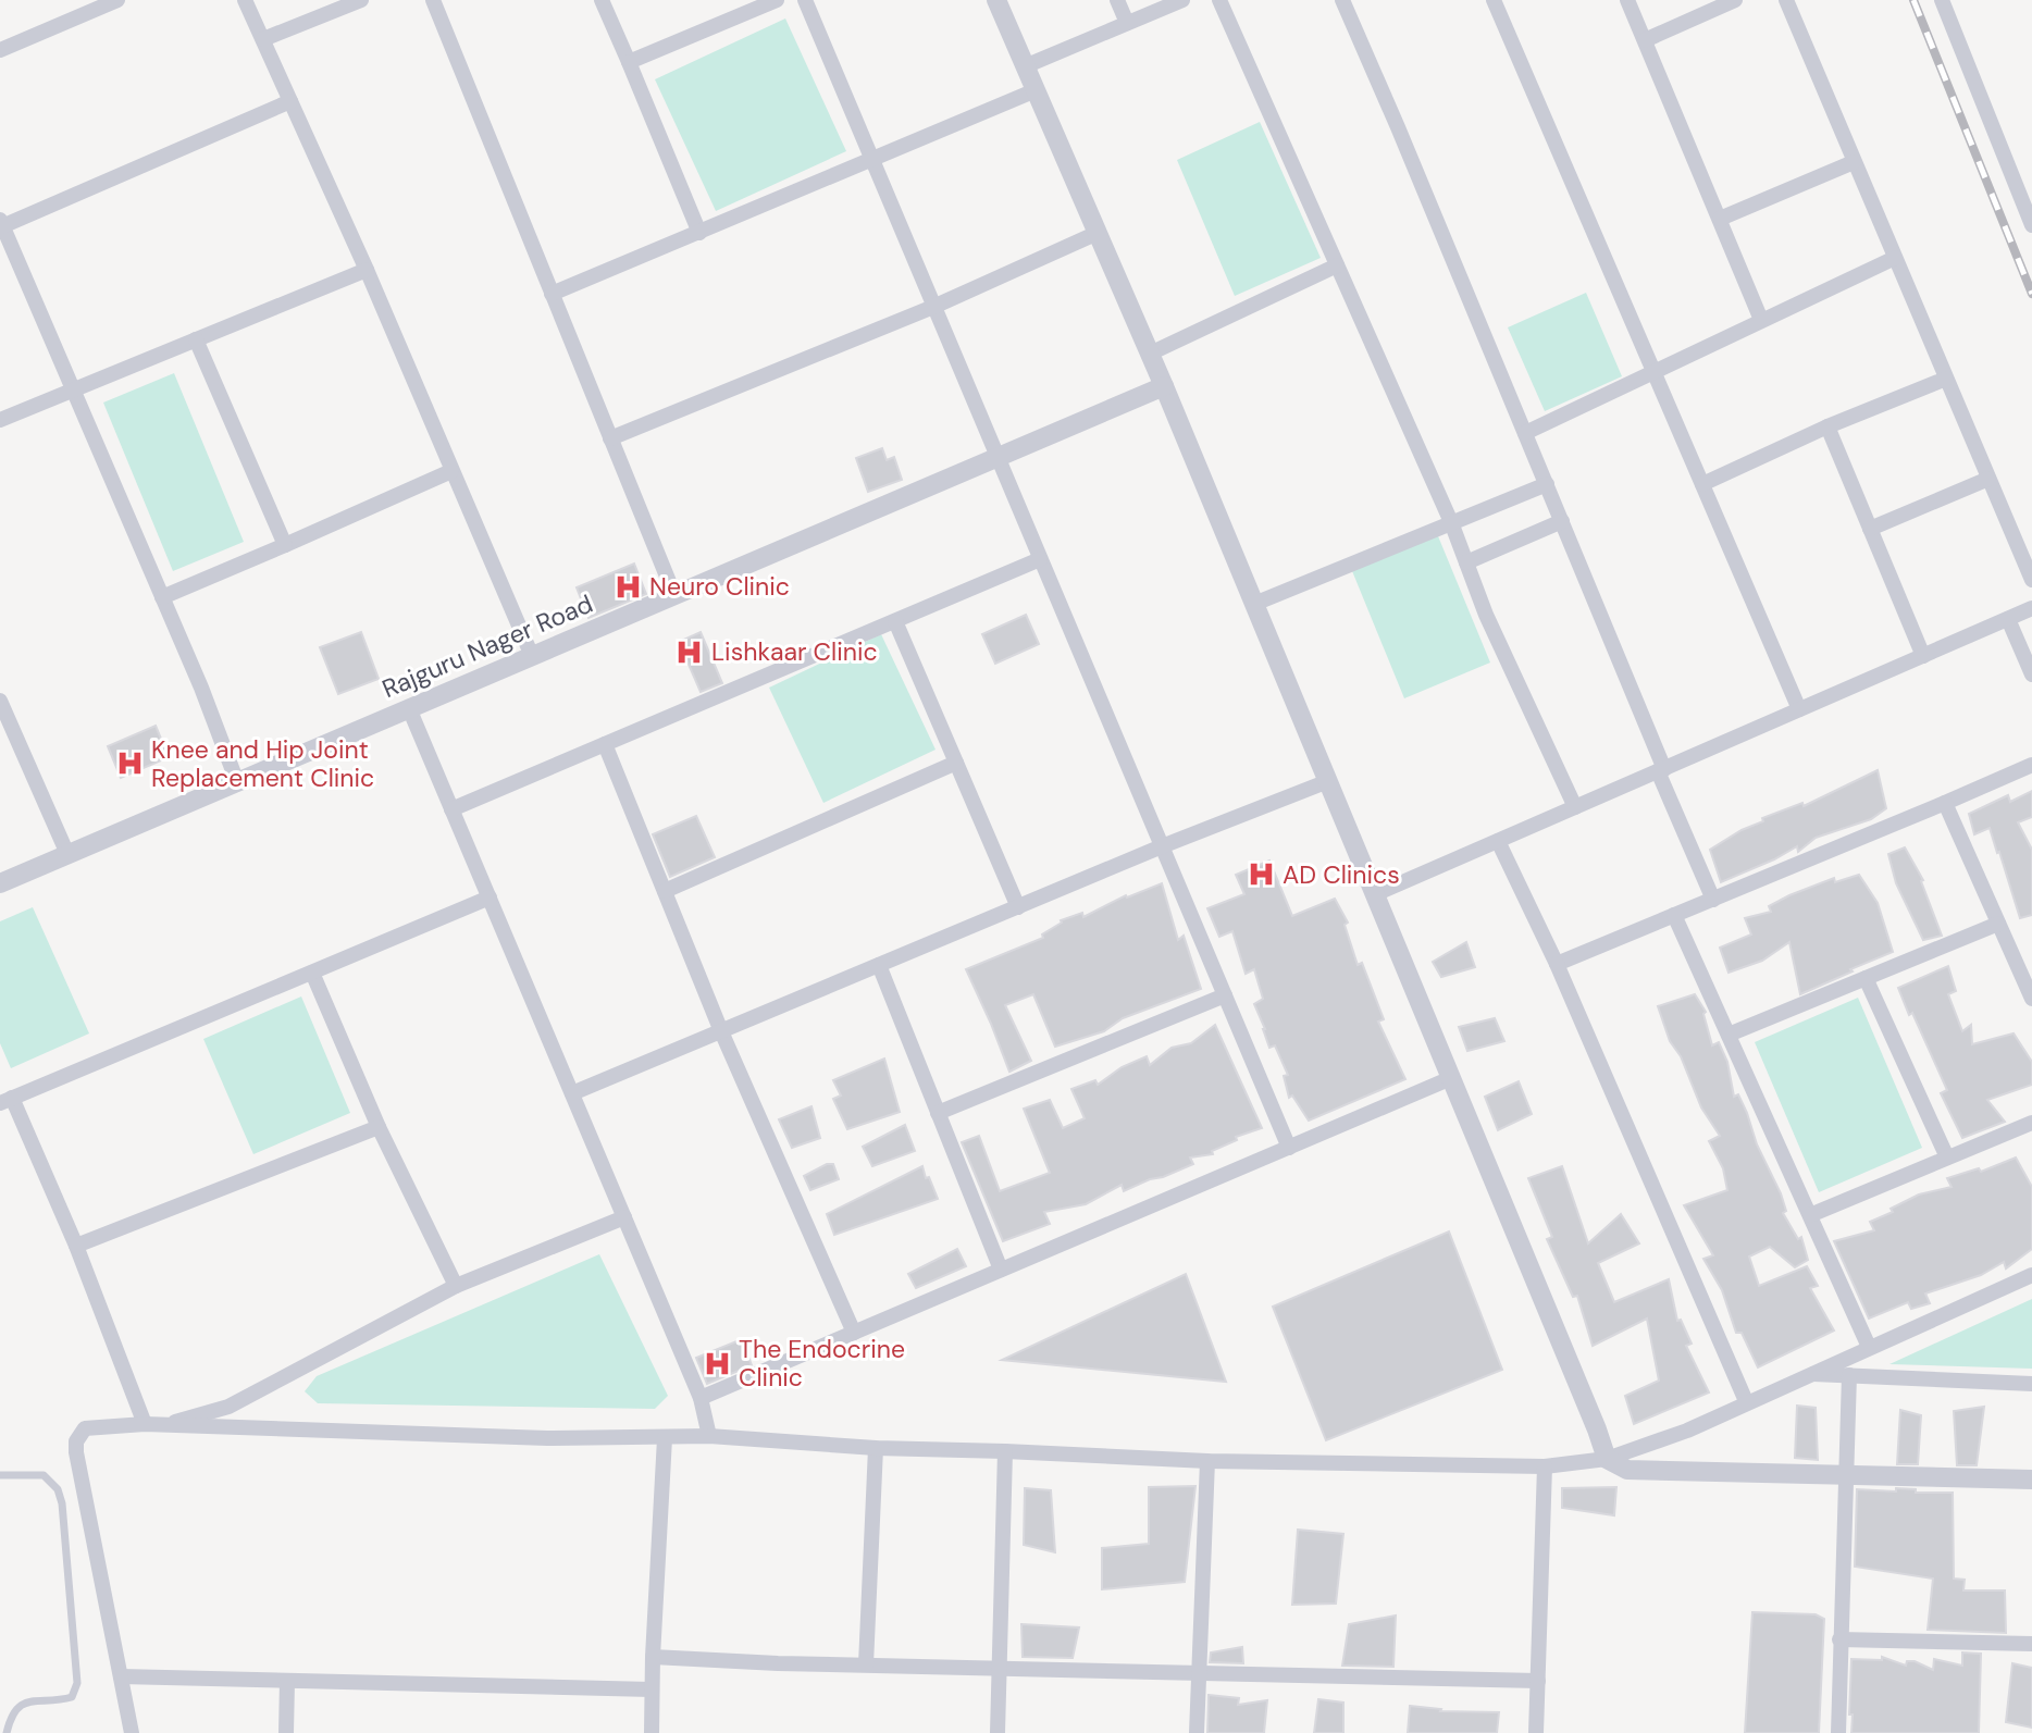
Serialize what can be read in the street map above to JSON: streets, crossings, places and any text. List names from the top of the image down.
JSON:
{
  "streets": {
    "street": ["Rajguru Nager Road"]
  },
  "places": {
    "hospital": [
      "Neuro Clinic",
      "Lishkaar Clinic",
      "Knee and Hip Joint Replacement Clinic",
      "AD Clinics",
      "The Endocrine Clinic"
    ]
  }
}
